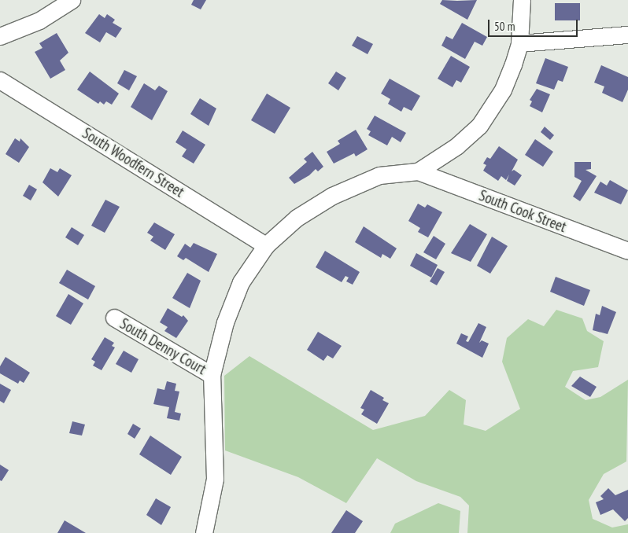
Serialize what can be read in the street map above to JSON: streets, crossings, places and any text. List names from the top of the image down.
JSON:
{
  "streets": {
    "street": ["South Woodfern Street", "South Cook Street", "South Denny Court"]
  },
  "scale_bar": "50 m"
}
